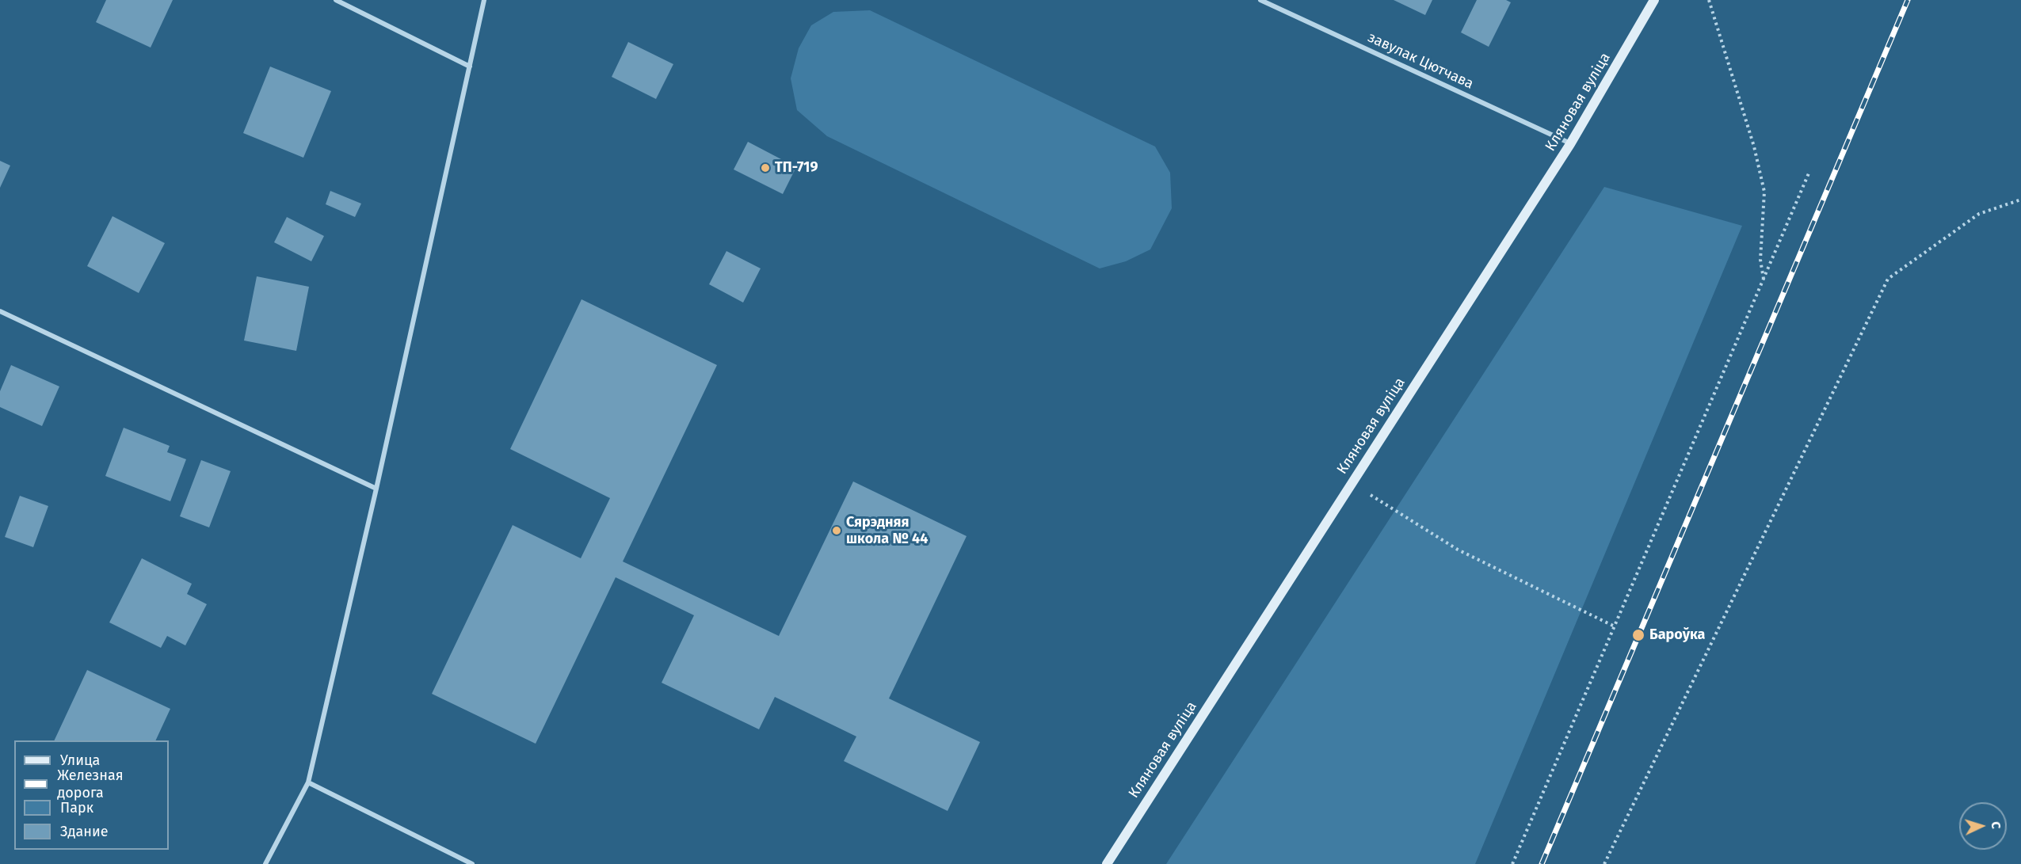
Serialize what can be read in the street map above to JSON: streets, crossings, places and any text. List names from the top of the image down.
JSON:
{
  "streets": {
    "street": ["завулак Цютчава", "Кляновая вуліца"]
  },
  "crossings": [
    ["завулак Цютчава", "Кляновая вуліца"]
  ],
  "places": ["ТП-719", "Сярэдняя школа № 44", "Бароўка"],
  "legend": [
    "Улица",
    "Железная дорога",
    "Парк",
    "Здание"
  ],
  "north": "right"
}
